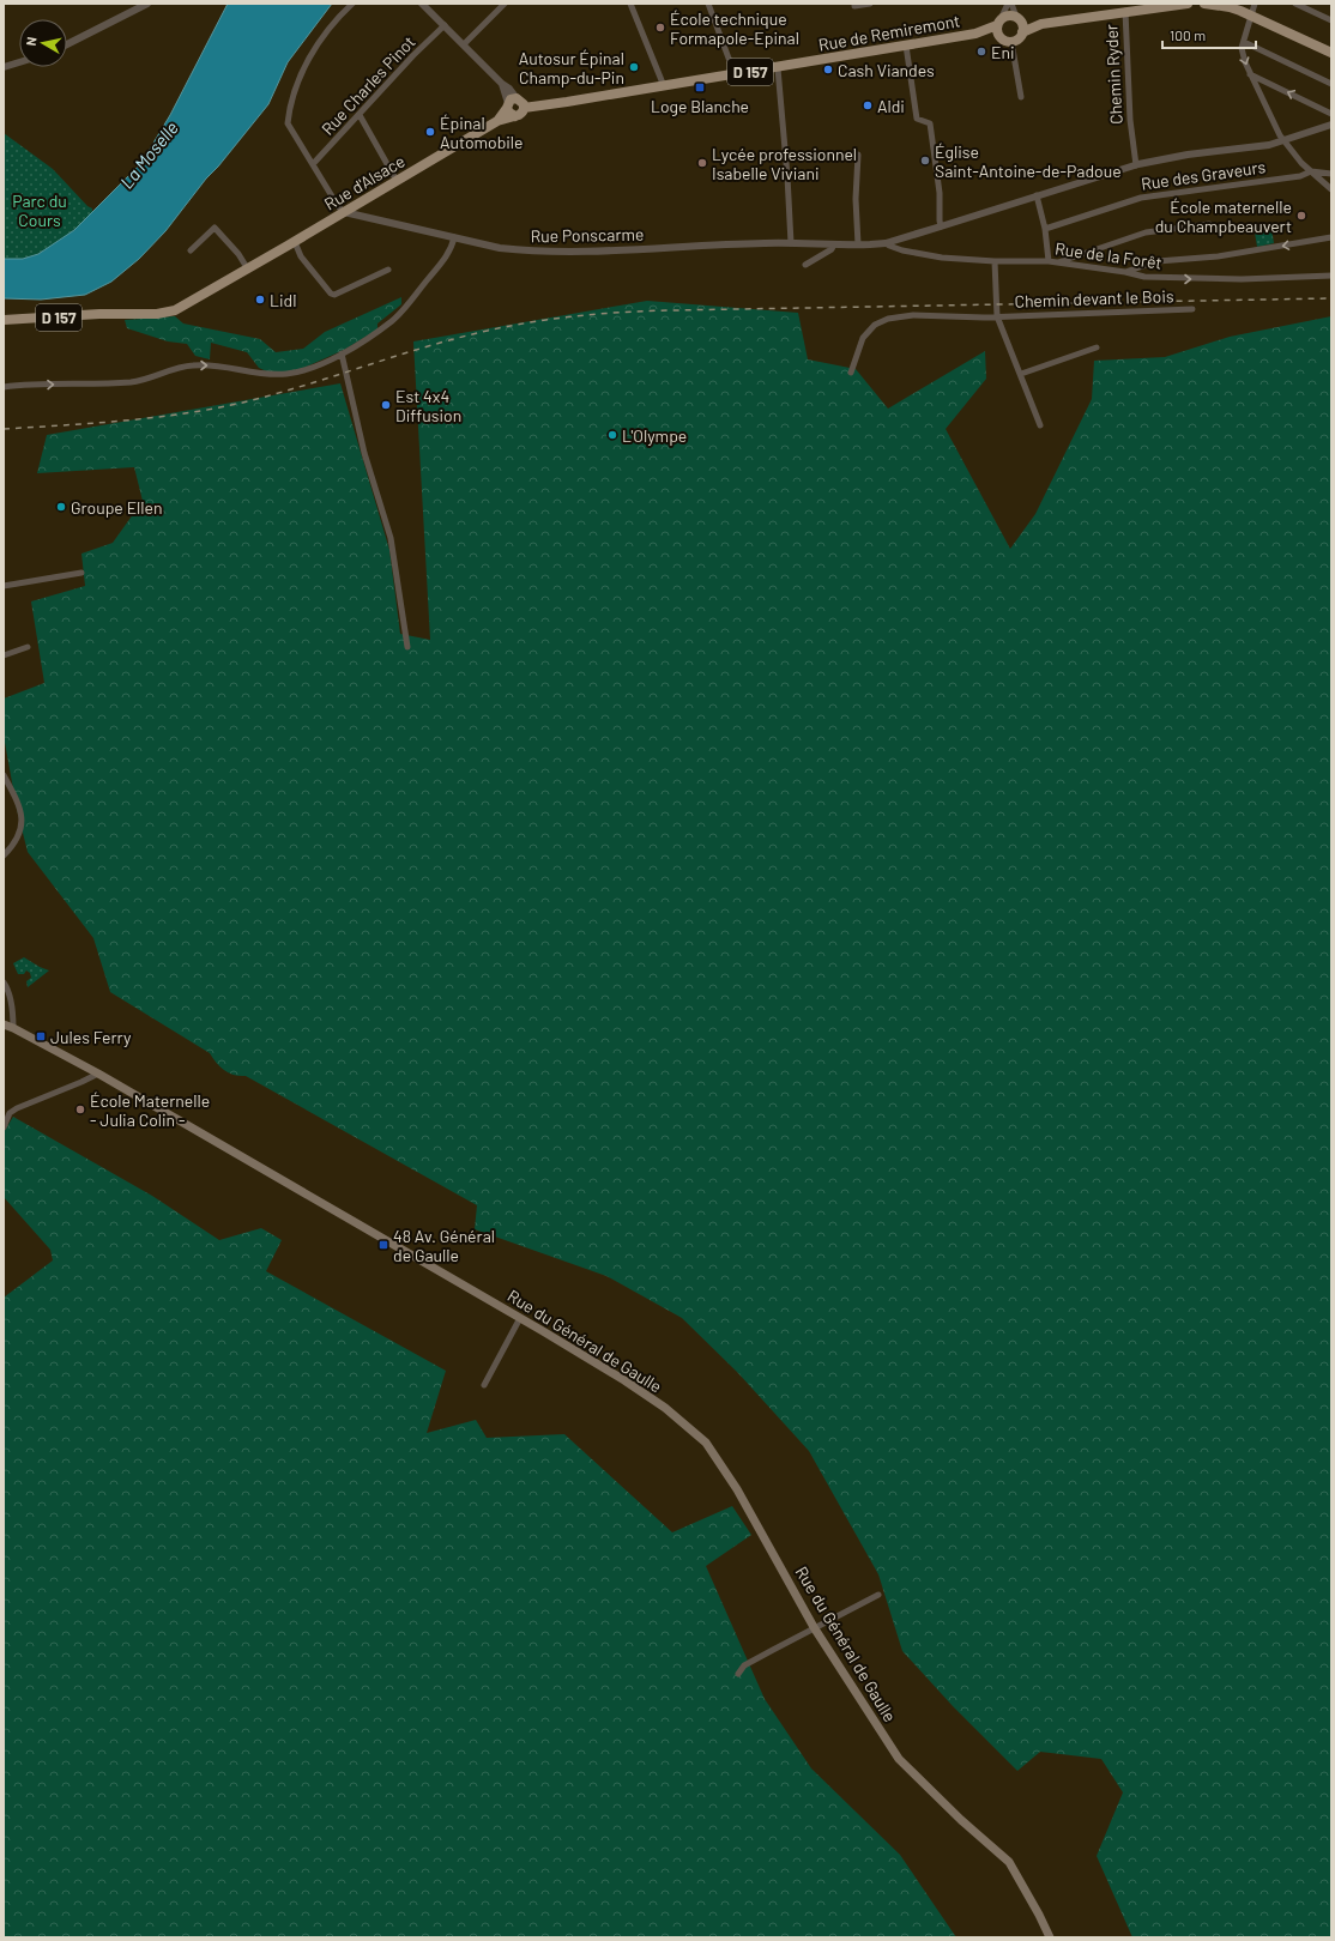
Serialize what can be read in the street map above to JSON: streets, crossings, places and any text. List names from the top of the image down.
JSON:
{
  "streets": {
    "main road": [
      "Rue de Remiremont",
      "D 157",
      "Rue d'Alsace",
      "Rue du Général de Gaulle"
    ],
    "street": [
      "Chemin Ryder",
      "Rue Charles Pinot",
      "Rue des Graveurs",
      "Rue Ponscarme",
      "Rue de la Forêt",
      "Chemin devant le Bois"
    ]
  },
  "crossings": [
    ["Rue de Remiremont", "Rue d'Alsace"],
    ["Chemin Ryder", "Rue Ponscarme"],
    ["Rue d'Alsace", "Rue Ponscarme"],
    ["Rue Ponscarme", "Rue de la Forêt"]
  ],
  "water": ["La Moselle"],
  "parks": ["Parc du Cours"],
  "places": {
    "other": [
      "École technique Formapole-Epinal",
      "Eni",
      "Autosur Épinal Champ-du-Pin",
      "Cash Viandes",
      "Aldi",
      "Épinal Automobile",
      "Église Saint-Antoine-de-Padoue",
      "Lycée professionnel Isabelle Viviani",
      "École maternelle du Champbeauvert",
      "Lidl",
      "Est 4x4 Diffusion",
      "L'Olympe",
      "Groupe Ellen",
      "École Maternelle - Julia Colin -"
    ],
    "transit": ["Loge Blanche", "Jules Ferry", "48 Av. Général de Gaulle"]
  },
  "scale_bar": "100 m",
  "north": "left"
}
